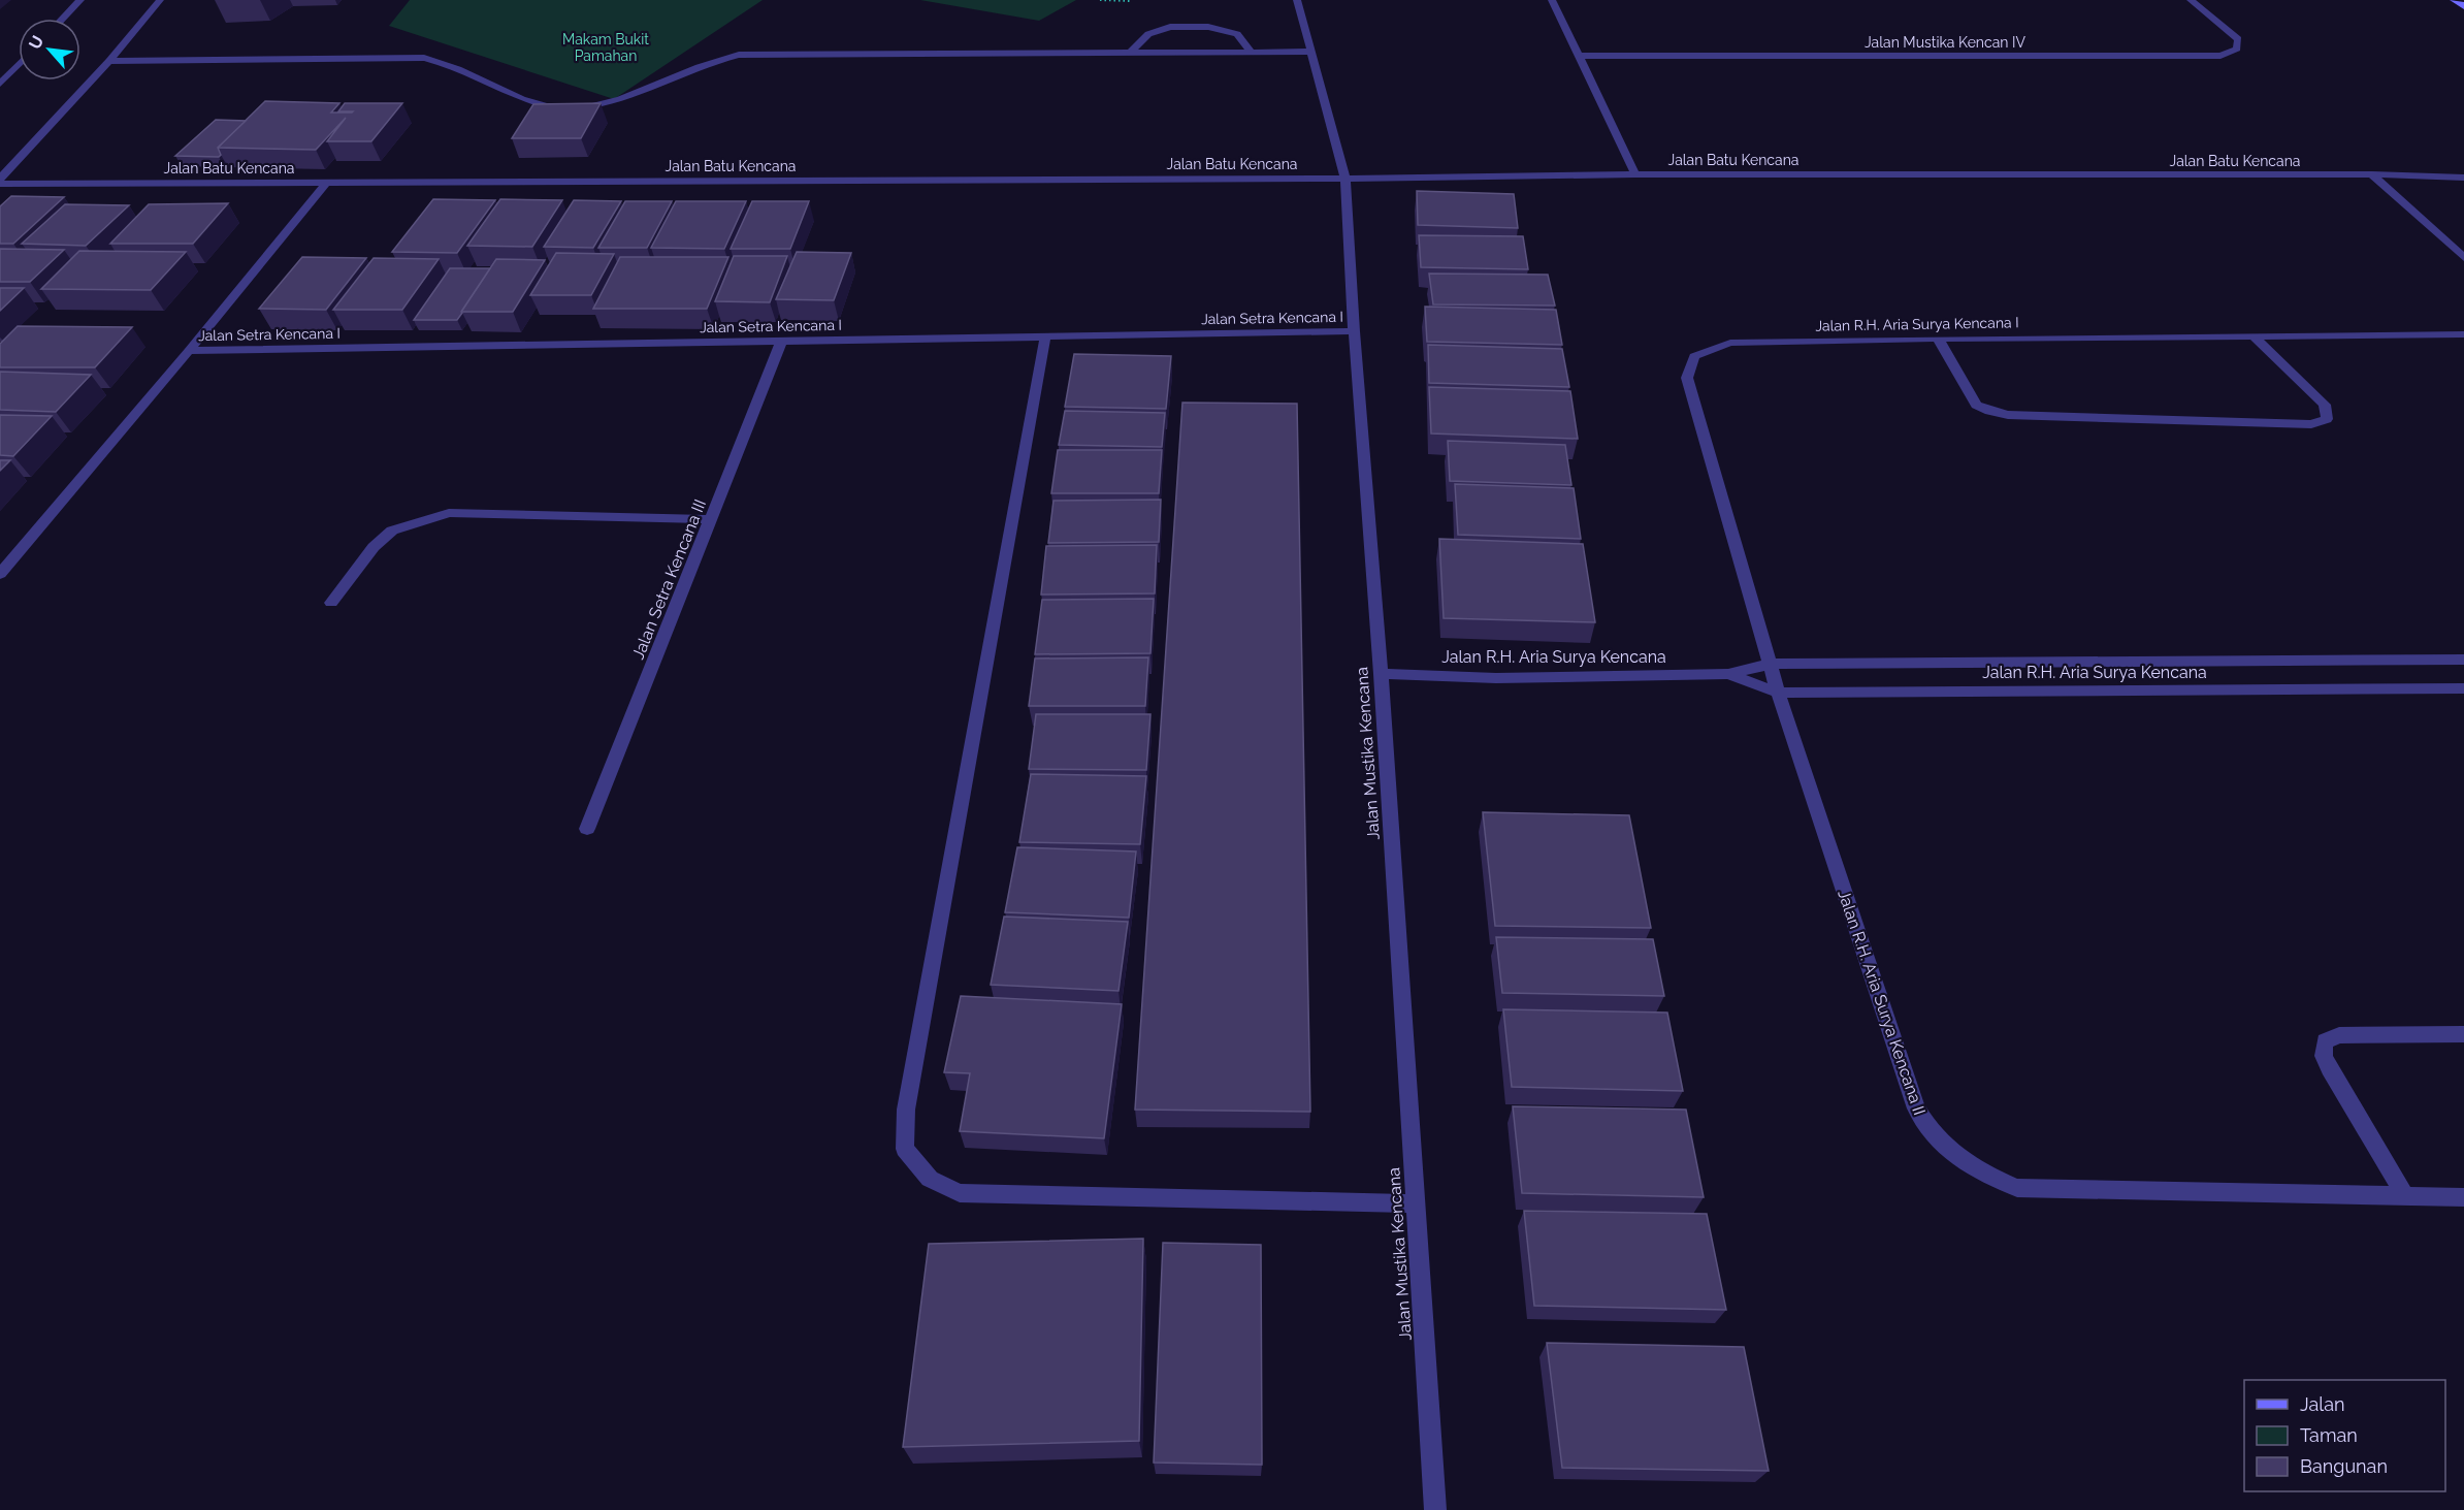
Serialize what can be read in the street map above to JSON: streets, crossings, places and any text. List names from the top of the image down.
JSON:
{
  "streets": {
    "street": [
      "Jalan Mustika Kencan IV",
      "Jalan Batu Kencana",
      "Jalan Setra Kencana I",
      "Jalan R.H. Aria Surya Kencana I",
      "Jalan Setra Kencana III",
      "Jalan R.H. Aria Surya Kencana",
      "Jalan Mustika Kencana",
      "Jalan R.H. Aria Surya Kencana II"
    ]
  },
  "crossings": [
    ["Jalan Batu Kencana", "Jalan Mustika Kencana"],
    ["Jalan Setra Kencana I", "Jalan Setra Kencana III"],
    ["Jalan Setra Kencana I", "Jalan Mustika Kencana"],
    ["Jalan R.H. Aria Surya Kencana I", "Jalan R.H. Aria Surya Kencana"],
    ["Jalan R.H. Aria Surya Kencana I", "Jalan R.H. Aria Surya Kencana II"],
    ["Jalan R.H. Aria Surya Kencana", "Jalan Mustika Kencana"],
    ["Jalan R.H. Aria Surya Kencana", "Jalan R.H. Aria Surya Kencana II"]
  ],
  "parks": ["Makam Bukit Pamahan"],
  "legend": ["Jalan", "Taman", "Bangunan"],
  "north": "top left"
}
